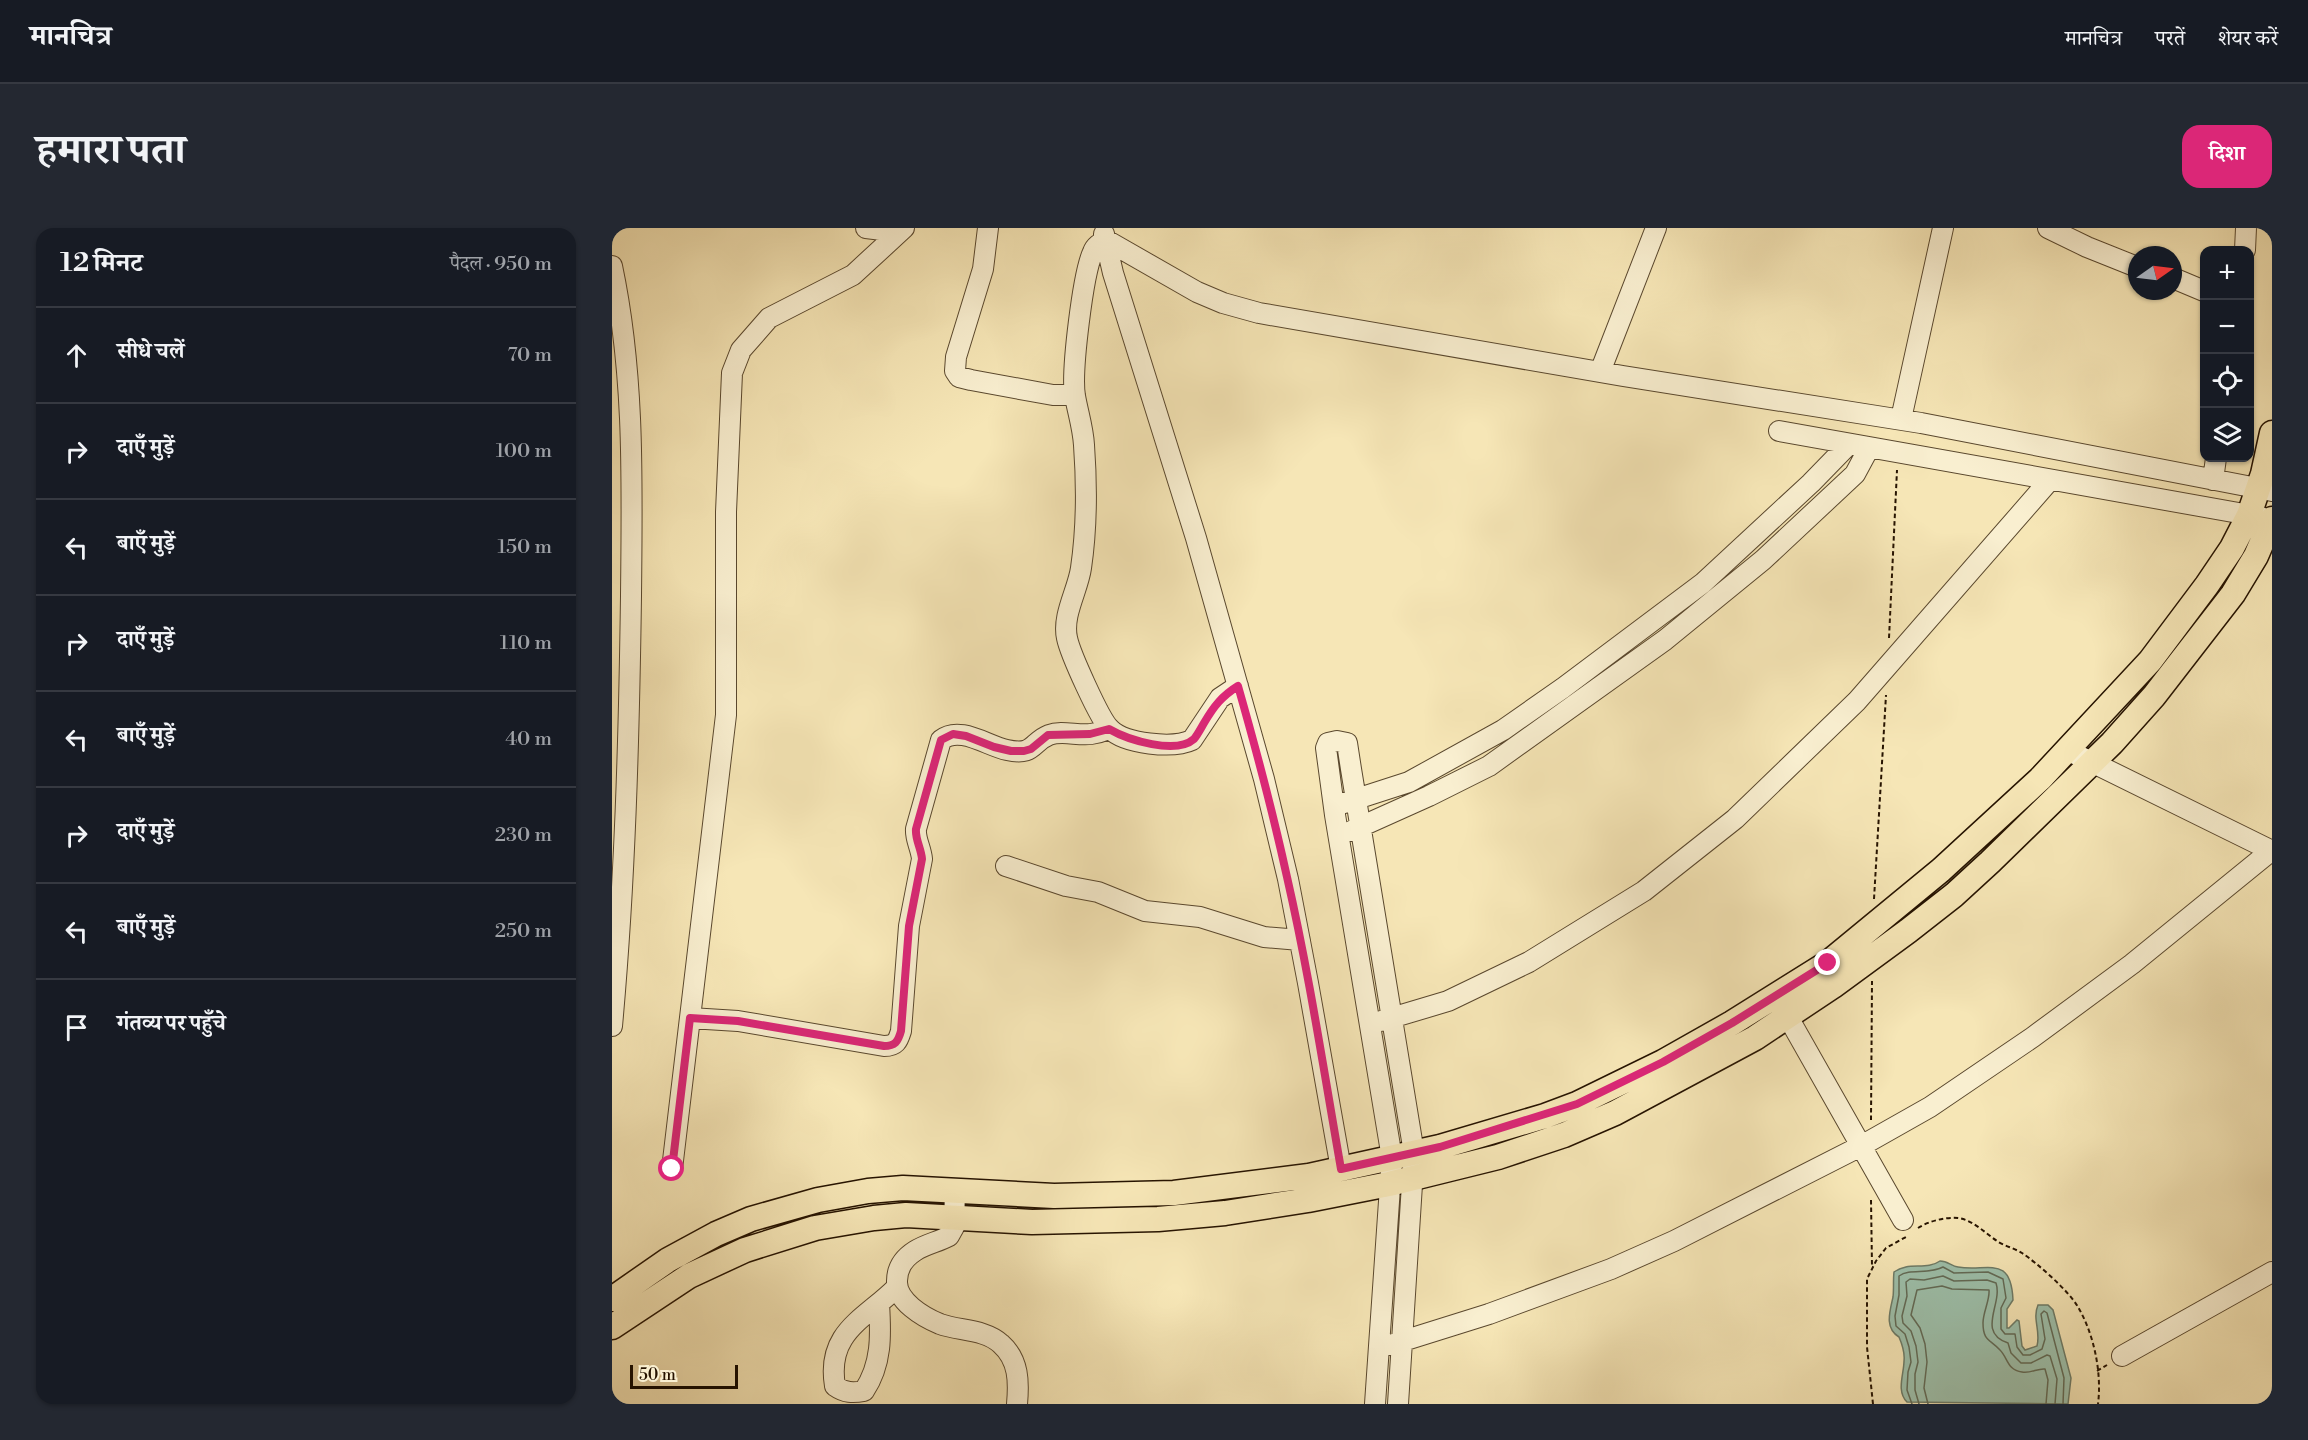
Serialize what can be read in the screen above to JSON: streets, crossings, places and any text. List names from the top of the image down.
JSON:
{
  "scale_bar": "50 m",
  "north": "right",
  "page": {
    "header": "मानचित्र",
    "nav": ["मानचित्र", "परतें", "शेयर करें"],
    "title": "हमारा पता",
    "buttons": "दिशा",
    "heading": ["12 मिनट", "पैदल · 950 m"],
    "map_buttons": ["+", "−"],
    "list": [
      ["सीधे चलें", "70 m"],
      ["दाएँ मुड़ें", "100 m"],
      ["बाएँ मुड़ें", "150 m"],
      ["दाएँ मुड़ें", "110 m"],
      ["बाएँ मुड़ें", "40 m"],
      ["दाएँ मुड़ें", "230 m"],
      ["बाएँ मुड़ें", "250 m"],
      "गंतव्य पर पहुँचे"
    ],
    "scale": "50 m"
  }
}
